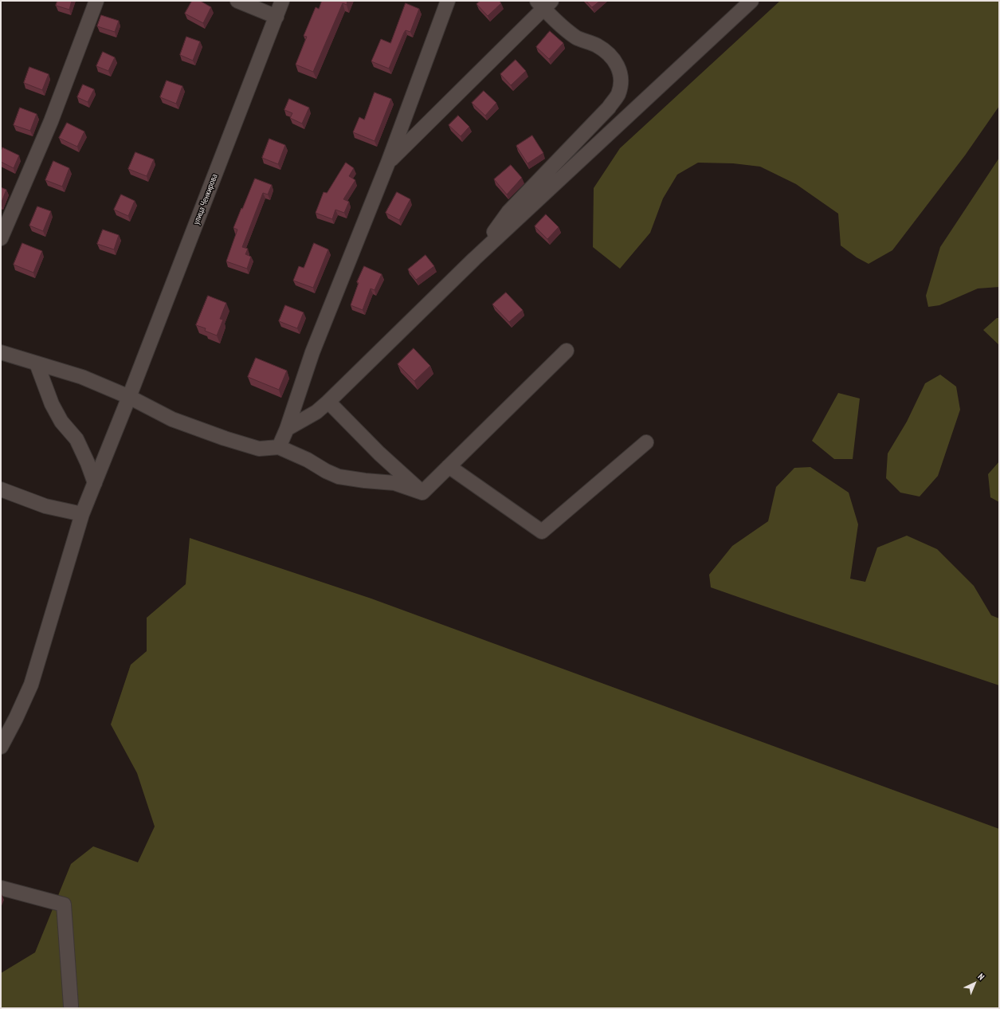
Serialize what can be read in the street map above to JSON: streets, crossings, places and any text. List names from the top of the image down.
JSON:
{
  "streets": {
    "street": ["улица Ченкирова"]
  },
  "north": "top right"
}
